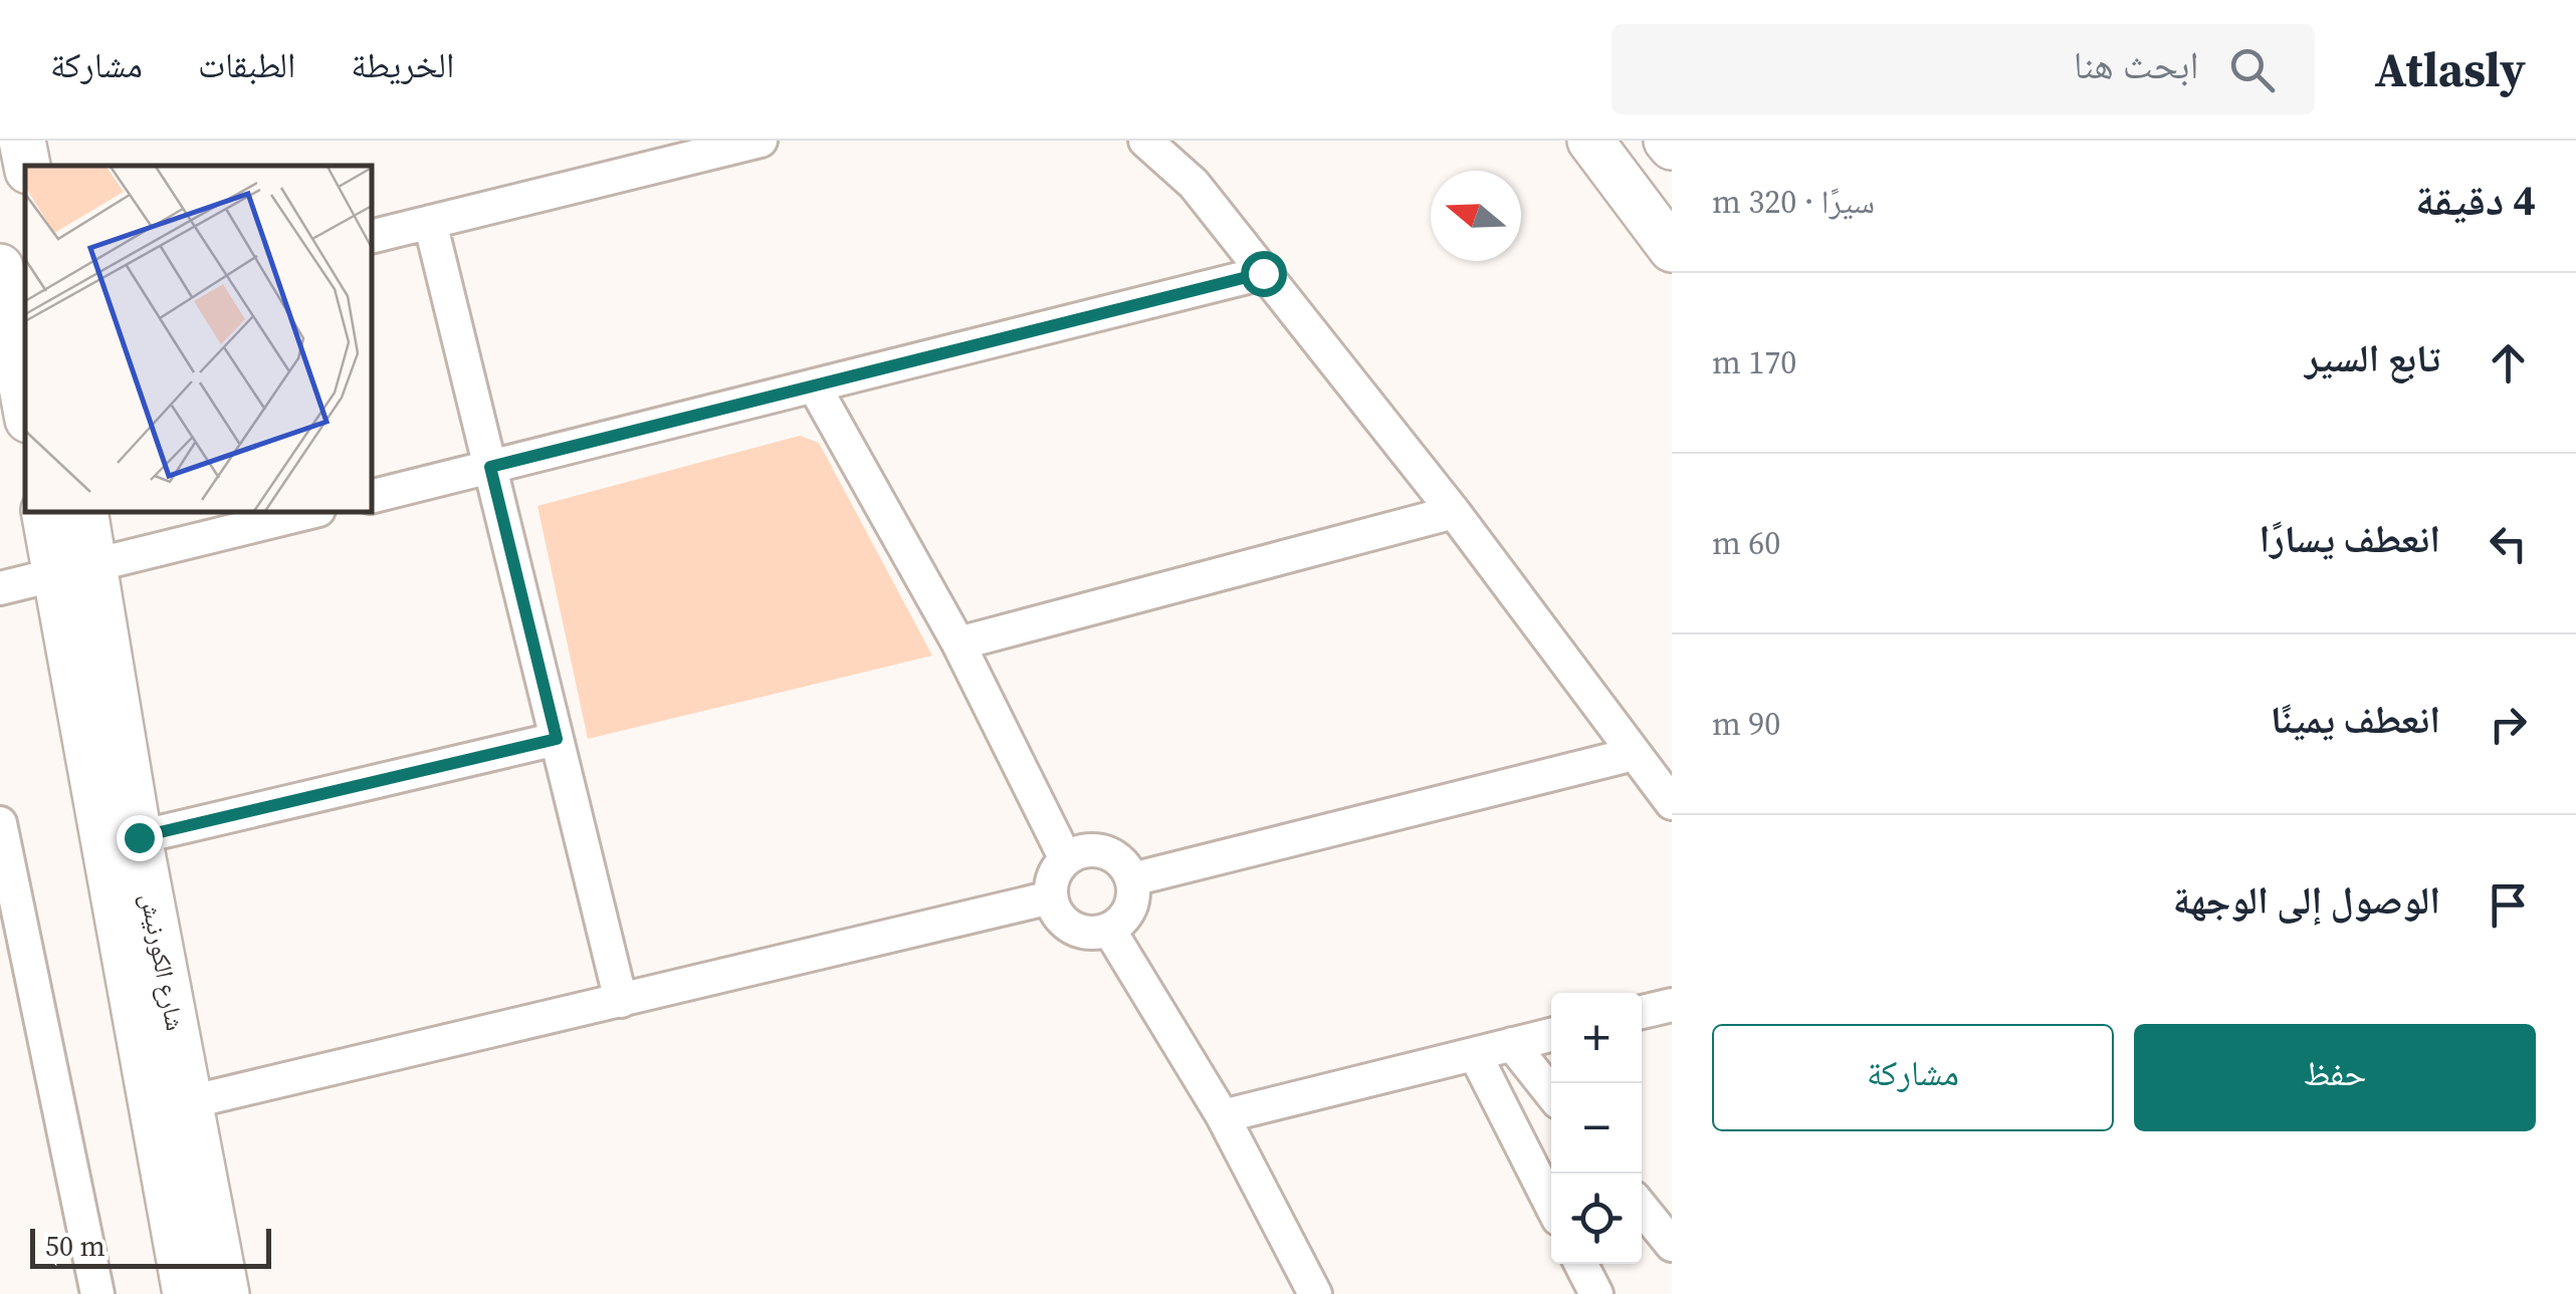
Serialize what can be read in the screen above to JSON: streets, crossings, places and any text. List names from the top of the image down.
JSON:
{
  "streets": {
    "street": ["شارع الكورنيش"]
  },
  "scale_bar": "50 m",
  "north": "left",
  "page": {
    "header": "Atlasly",
    "search": "ابحث هنا",
    "nav": ["الخريطة", "الطبقات", "مشاركة"],
    "heading": ["4 دقيقة", "سيرًا · 320 m"],
    "list": [
      ["تابع السير", "170 m"],
      ["انعطف يسارًا", "60 m"],
      ["انعطف يمينًا", "90 m"],
      "الوصول إلى الوجهة"
    ],
    "map_buttons": ["+", "−"],
    "buttons": ["حفظ", "مشاركة"],
    "scale": "50 m"
  }
}
